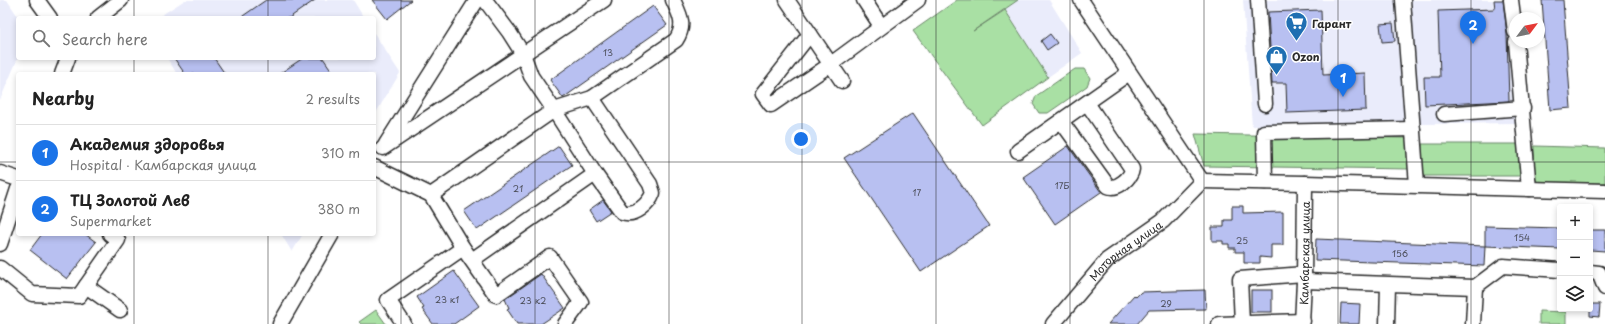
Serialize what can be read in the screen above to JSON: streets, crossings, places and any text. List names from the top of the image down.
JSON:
{
  "streets": {
    "street": ["Моторная улица", "Камбарская улица"]
  },
  "places": {
    "supermarket": ["Гарант"],
    "shop": ["Ozon"]
  },
  "house_numbers": [
    "13",
    "17Б",
    "21",
    "17",
    "154",
    "25",
    "156",
    "23 к1",
    "23 к2",
    "29"
  ],
  "north": "top right",
  "page": {
    "pins": ["2", "1"],
    "search": "Search here",
    "heading": ["Nearby", "2 results"],
    "list": [
      {
        "mark": "1",
        "name": "Академия здоровья",
        "note": "Hospital · Камбарская улица",
        "value": "310 m"
      },
      {
        "mark": "2",
        "name": "ТЦ Золотой Лев",
        "note": "Supermarket",
        "value": "380 m"
      }
    ],
    "map_buttons": ["+", "−"]
  }
}
